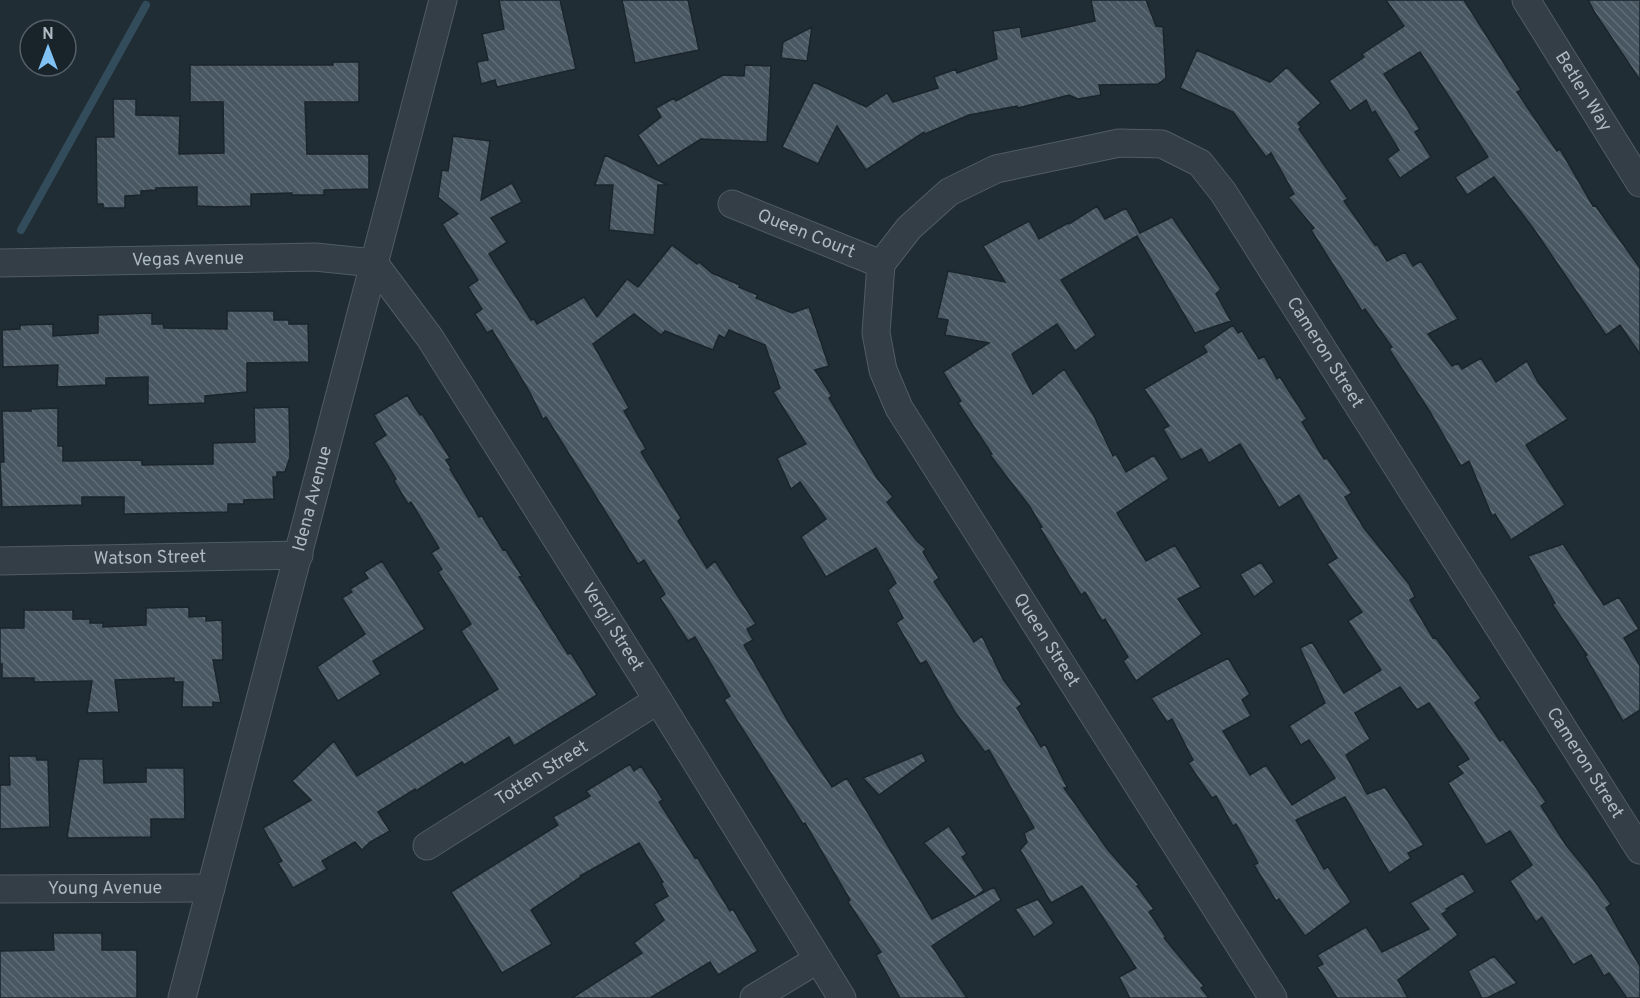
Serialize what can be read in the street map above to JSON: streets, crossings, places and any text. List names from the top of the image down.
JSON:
{
  "streets": {
    "street": [
      "Betlen Way",
      "Queen Court",
      "Vegas Avenue",
      "Cameron Street",
      "Idena Avenue",
      "Watson Street",
      "Vergil Street",
      "Queen Street",
      "Totten Street",
      "Young Avenue"
    ]
  },
  "crossings": [
    ["Queen Court", "Cameron Street"],
    ["Queen Court", "Queen Street"],
    ["Vegas Avenue", "Idena Avenue"],
    ["Vegas Avenue", "Vergil Street"],
    ["Cameron Street", "Queen Street"],
    ["Idena Avenue", "Watson Street"],
    ["Idena Avenue", "Vergil Street"],
    ["Idena Avenue", "Young Avenue"],
    ["Vergil Street", "Totten Street"]
  ],
  "north": "top"
}
